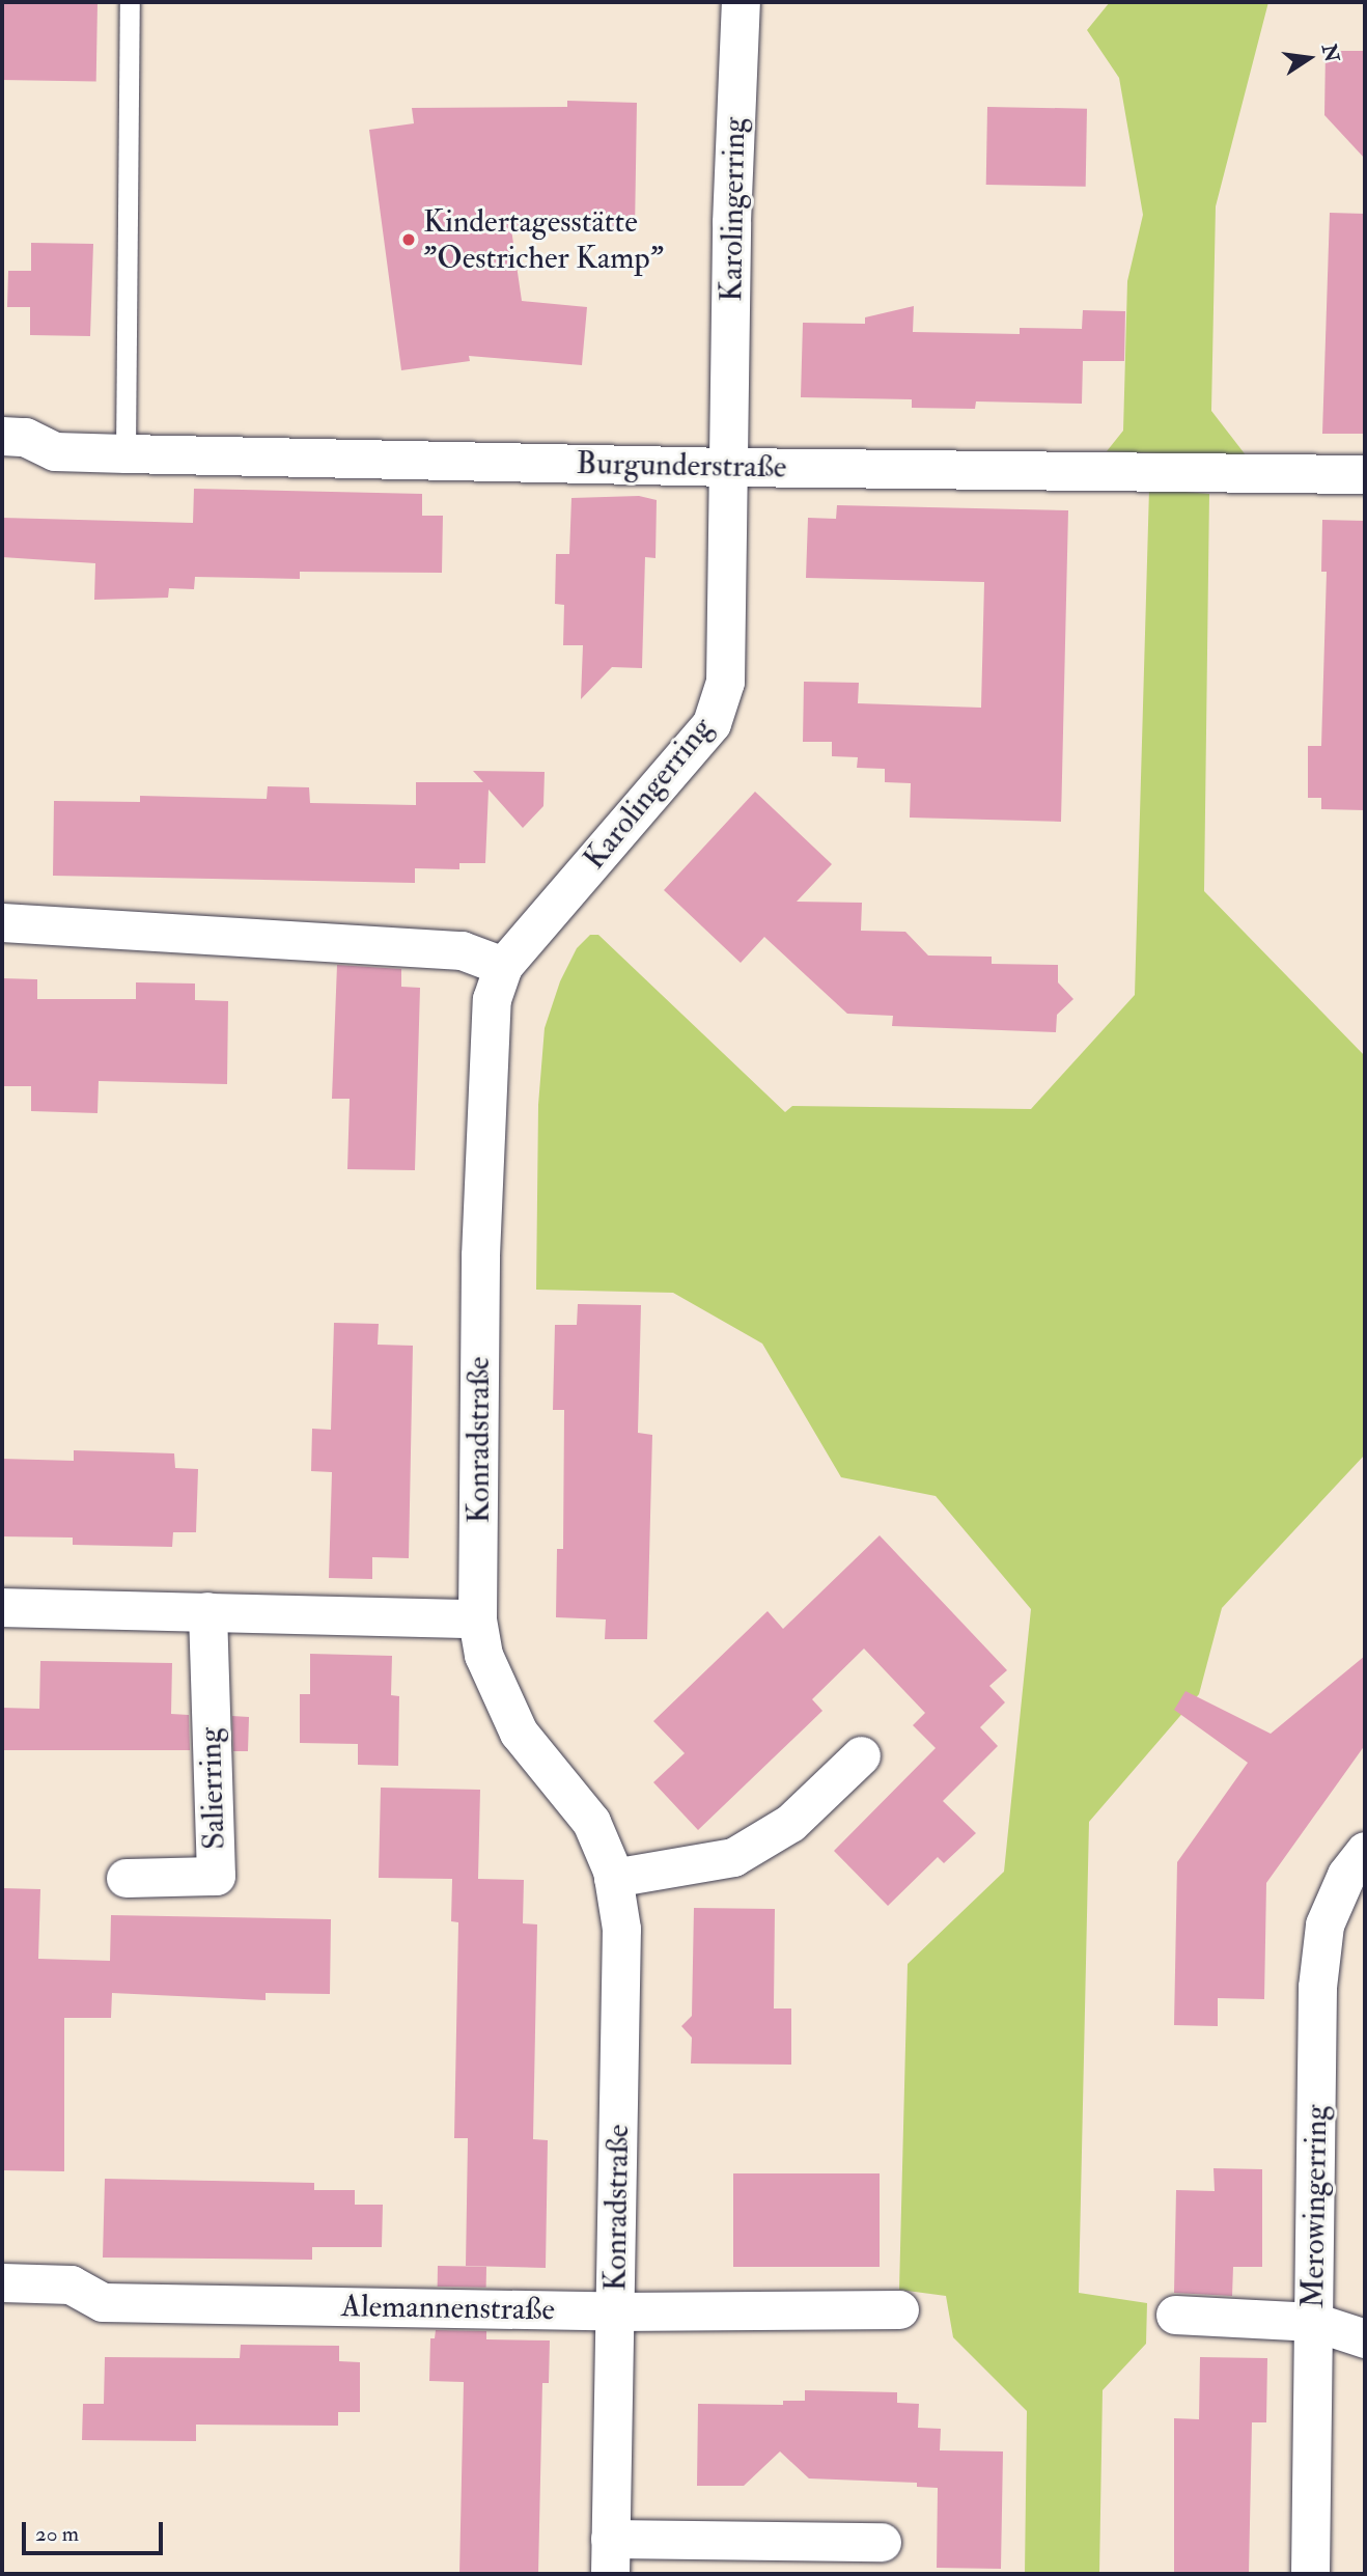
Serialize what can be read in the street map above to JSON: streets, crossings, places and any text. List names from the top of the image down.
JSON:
{
  "streets": {
    "street": [
      "Karolingerring",
      "Burgunderstraße",
      "Konradstraße",
      "Salierring",
      "Merowingerring",
      "Alemannenstraße"
    ]
  },
  "crossings": [
    ["Karolingerring", "Burgunderstraße"],
    ["Karolingerring", "Konradstraße"],
    ["Konradstraße", "Alemannenstraße"]
  ],
  "places": ["Kindertagesstätte \"Oestricher Kamp\""],
  "scale_bar": "20 m",
  "north": "right"
}
